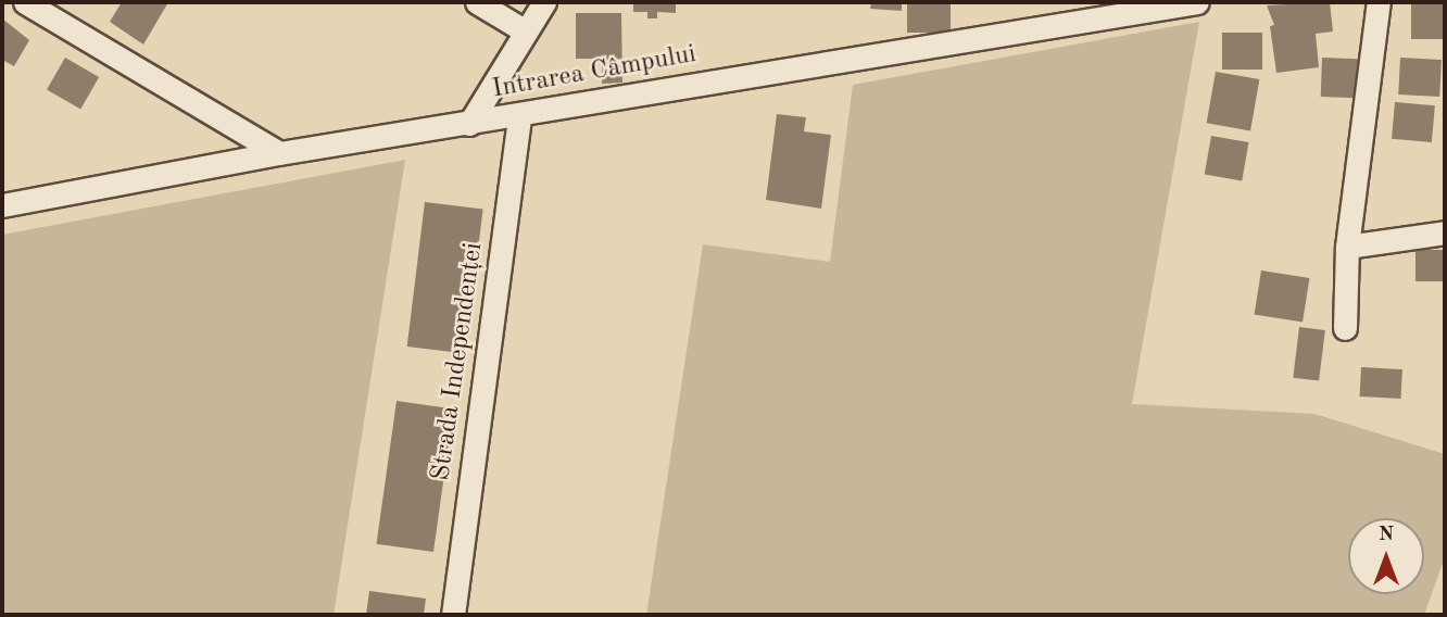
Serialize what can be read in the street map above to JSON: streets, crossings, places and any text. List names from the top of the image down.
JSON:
{
  "streets": {
    "street": ["Intrarea Câmpului", "Strada Independenței"]
  },
  "crossings": [
    ["Intrarea Câmpului", "Strada Independenței"]
  ],
  "north": "top"
}
